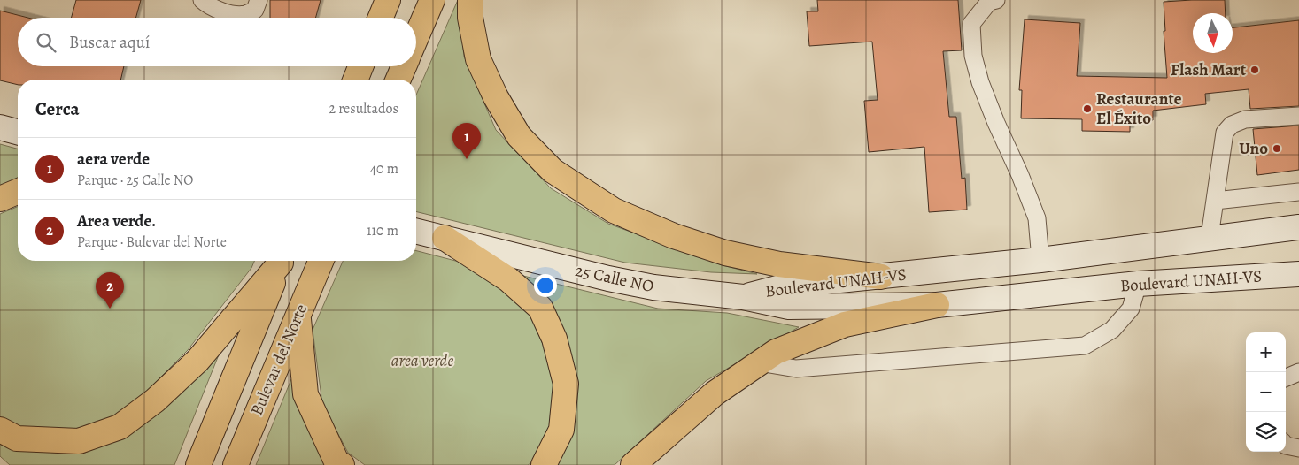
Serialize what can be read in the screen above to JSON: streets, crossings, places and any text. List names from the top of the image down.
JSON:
{
  "streets": {
    "highway": ["Bulevar del Norte"],
    "main road": ["25 Calle NO", "Boulevard UNAH-VS"]
  },
  "crossings": [
    ["25 Calle NO", "Boulevard UNAH-VS"]
  ],
  "parks": ["area verde"],
  "places": ["Flash Mart", "Restaurante El Éxito", "Uno"],
  "north": "bottom",
  "page": {
    "search": "Buscar aquí",
    "heading": ["Cerca", "2 resultados"],
    "pins": ["1", "2"],
    "list": [
      {
        "mark": "1",
        "name": "aera verde",
        "note": "Parque · 25 Calle NO",
        "value": "40 m"
      },
      {
        "mark": "2",
        "name": "Area verde.",
        "note": "Parque · Bulevar del Norte",
        "value": "110 m"
      }
    ],
    "map_buttons": ["+", "−"]
  }
}
